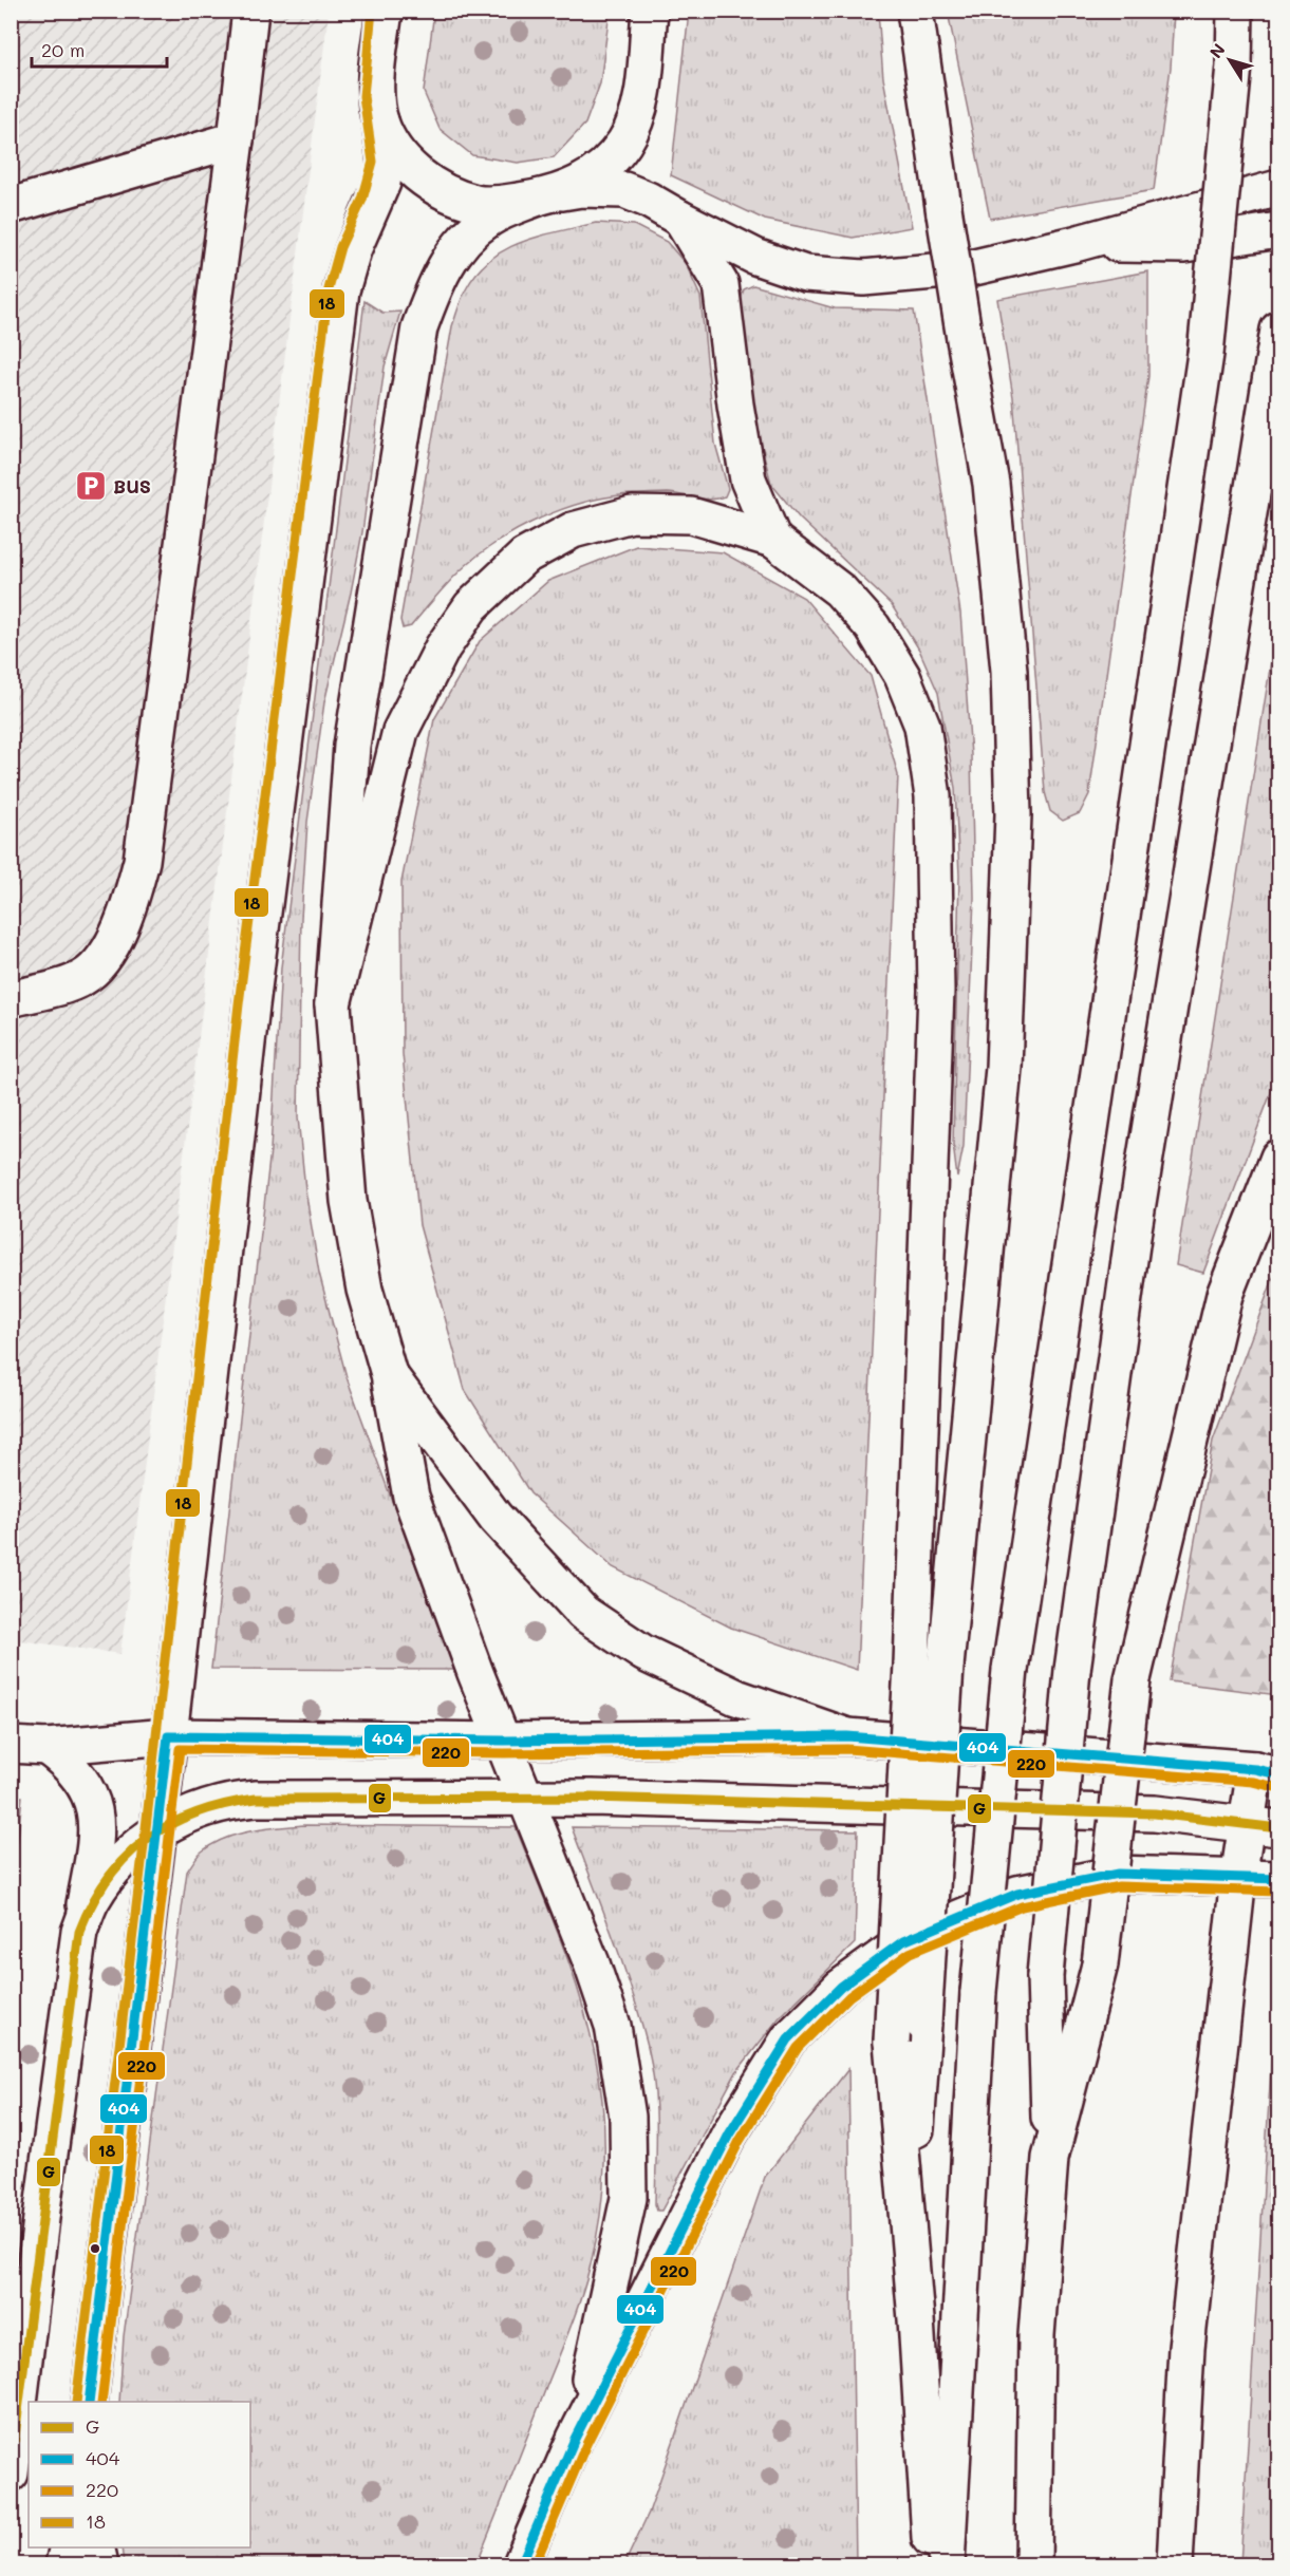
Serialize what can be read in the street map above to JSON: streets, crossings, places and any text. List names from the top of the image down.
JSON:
{
  "places": {
    "parking": ["BUS"]
  },
  "lines": [
    "transit line 18",
    "transit line 404",
    "transit line 220",
    "transit line G"
  ],
  "legend": [
    "G",
    "404",
    "220",
    "18"
  ],
  "scale_bar": "20 m",
  "north": "top left"
}
